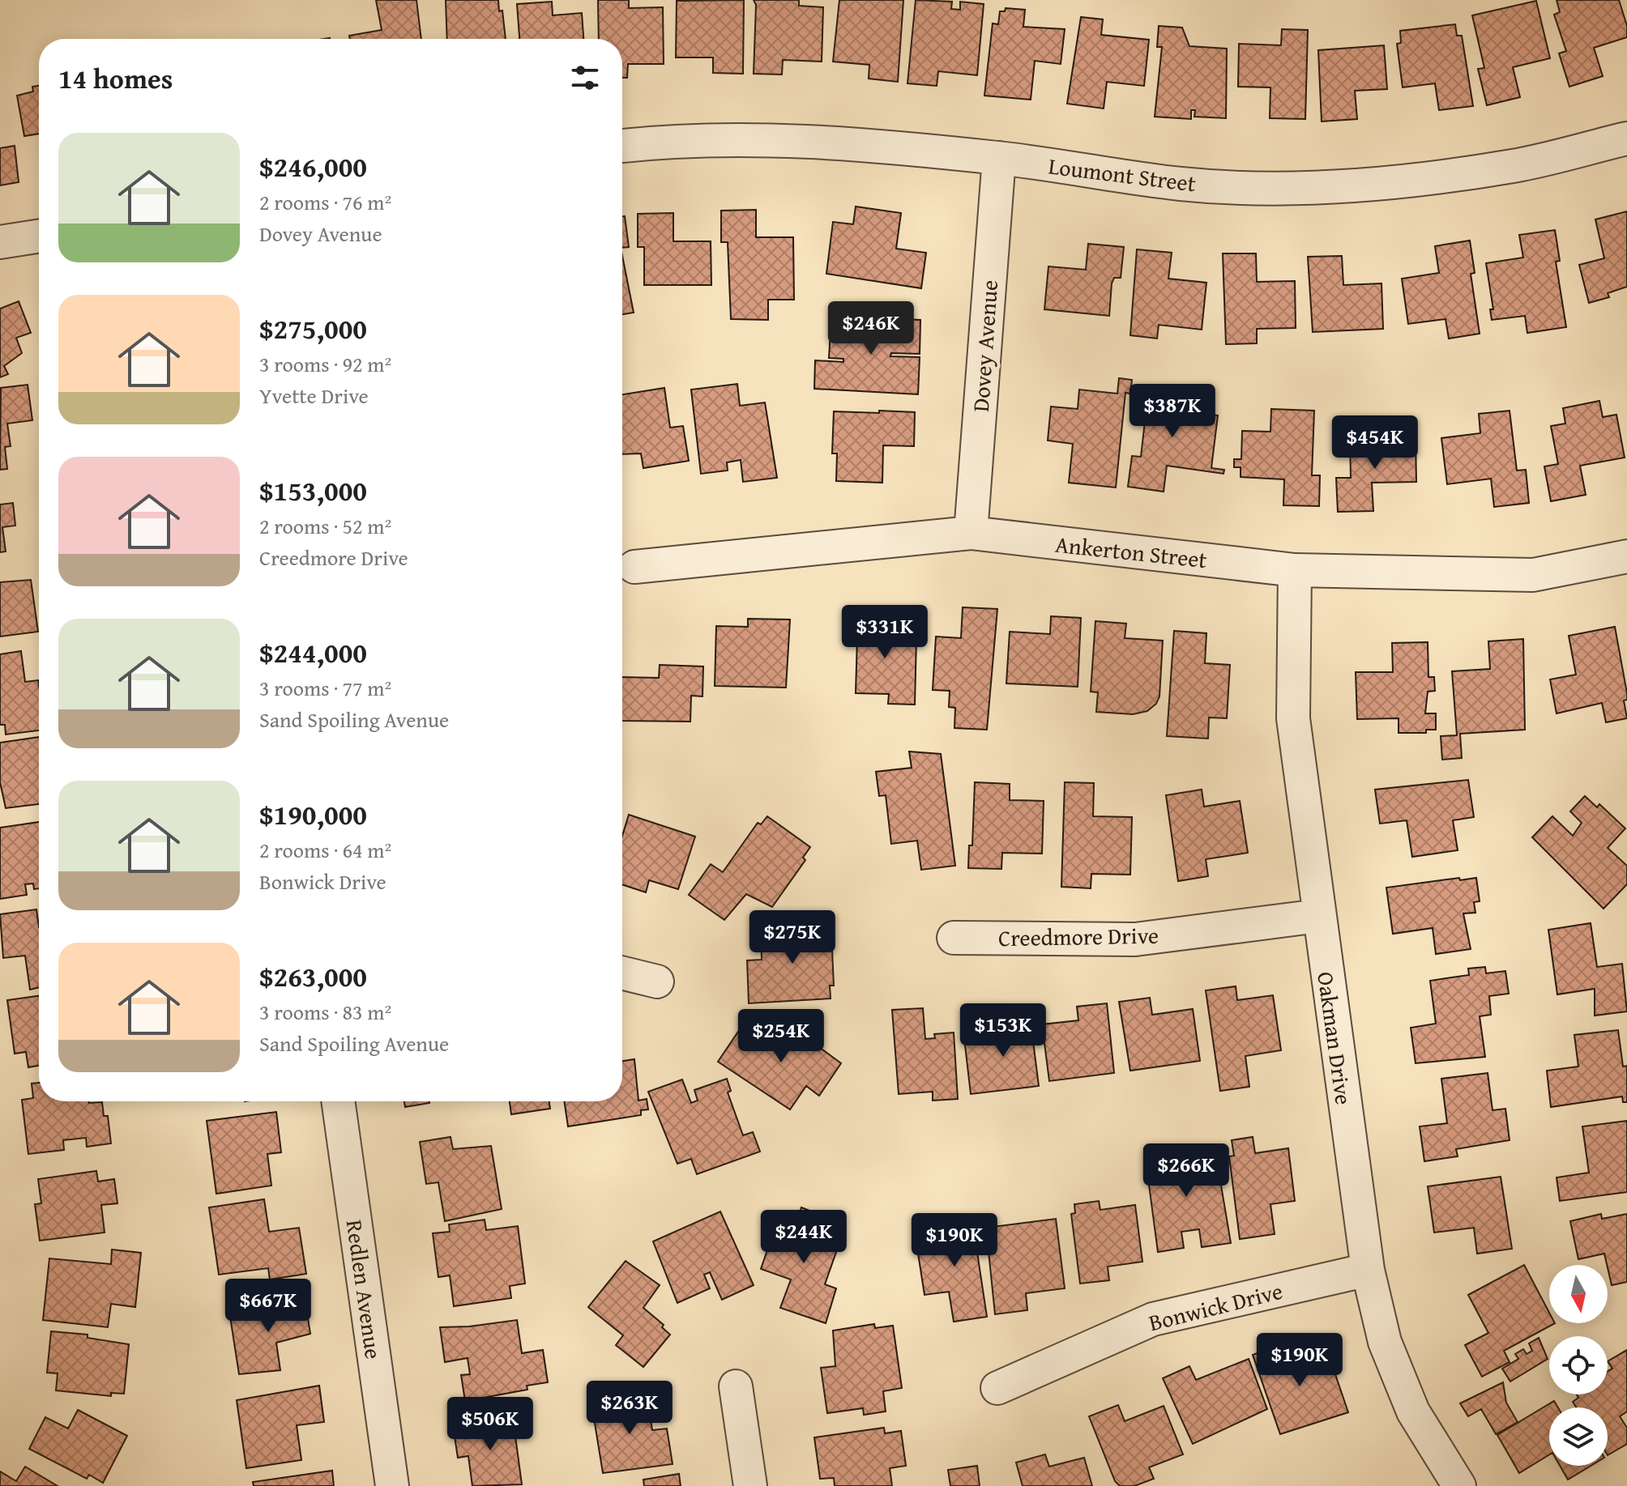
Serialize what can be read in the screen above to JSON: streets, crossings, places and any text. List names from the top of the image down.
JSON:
{
  "streets": {
    "street": [
      "Loumont Street",
      "Dovey Avenue",
      "Ankerton Street",
      "Creedmore Drive",
      "Oakman Drive",
      "Redlen Avenue",
      "Bonwick Drive"
    ]
  },
  "crossings": [
    ["Loumont Street", "Dovey Avenue"],
    ["Dovey Avenue", "Ankerton Street"],
    ["Ankerton Street", "Oakman Drive"],
    ["Creedmore Drive", "Oakman Drive"],
    ["Oakman Drive", "Bonwick Drive"]
  ],
  "north": "bottom",
  "page": {
    "heading": "14 homes",
    "list": [
      {
        "name": "$246,000",
        "note": "2 rooms · 76 m² · Dovey Avenue"
      },
      {
        "name": "$275,000",
        "note": "3 rooms · 92 m² · Yvette Drive"
      },
      {
        "name": "$153,000",
        "note": "2 rooms · 52 m² · Creedmore Drive"
      },
      {
        "name": "$244,000",
        "note": "3 rooms · 77 m² · Sand Spoiling Avenue"
      },
      {
        "name": "$190,000",
        "note": "2 rooms · 64 m² · Bonwick Drive"
      },
      {
        "name": "$263,000",
        "note": "3 rooms · 83 m² · Sand Spoiling Avenue"
      }
    ],
    "price": [
      "$246K",
      "$387K",
      "$454K",
      "$331K",
      "$275K",
      "$153K",
      "$254K",
      "$266K",
      "$244K",
      "$190K",
      "$667K",
      "$190K",
      "$263K",
      "$506K"
    ]
  }
}
